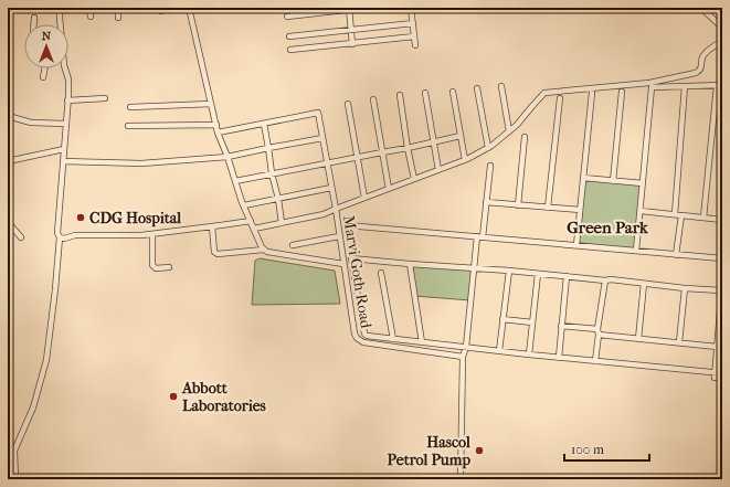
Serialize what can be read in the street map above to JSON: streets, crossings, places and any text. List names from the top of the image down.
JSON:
{
  "streets": {
    "street": ["Marvi Goth Road"]
  },
  "districts": ["Green Park"],
  "places": ["CDG Hospital", "Abbott Laboratories", "Hascol Petrol Pump"],
  "scale_bar": "100 m",
  "north": "top"
}
